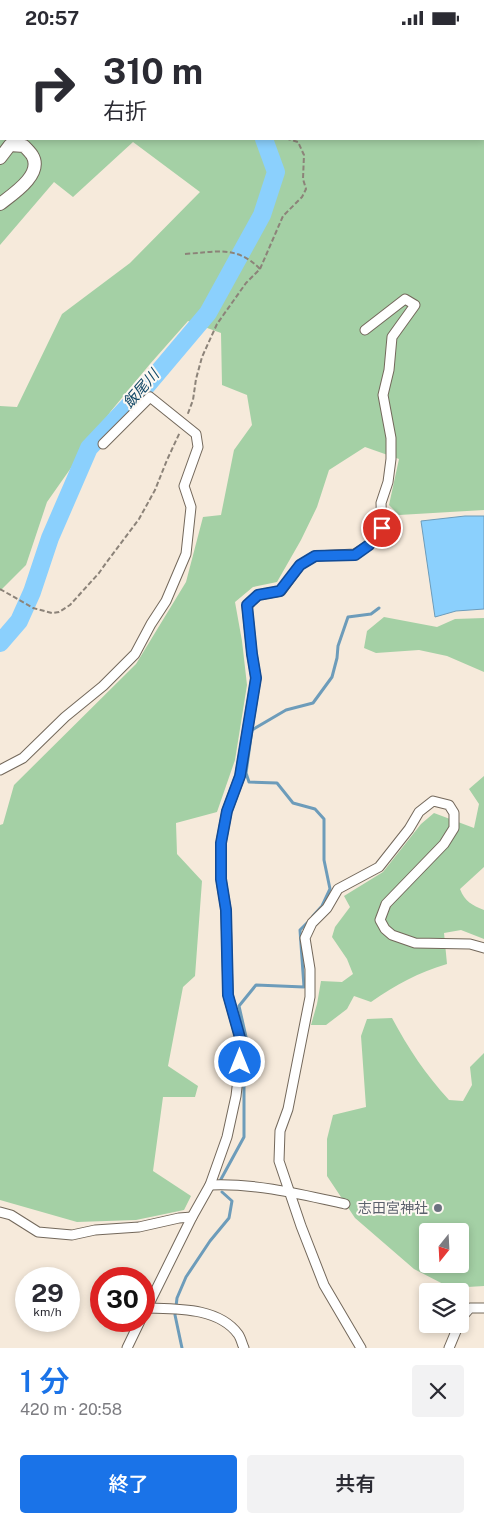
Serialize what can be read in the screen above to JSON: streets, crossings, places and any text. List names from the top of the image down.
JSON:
{
  "water": ["飯尾川"],
  "places": ["志田宮神社"],
  "north": "bottom",
  "page": {
    "status": "20:57",
    "turn": ["310 m", "右折"],
    "speed": "29 km/h",
    "limit": "30",
    "heading": ["1 分", "420 m · 20:58"],
    "buttons": ["終了", "共有"]
  }
}
